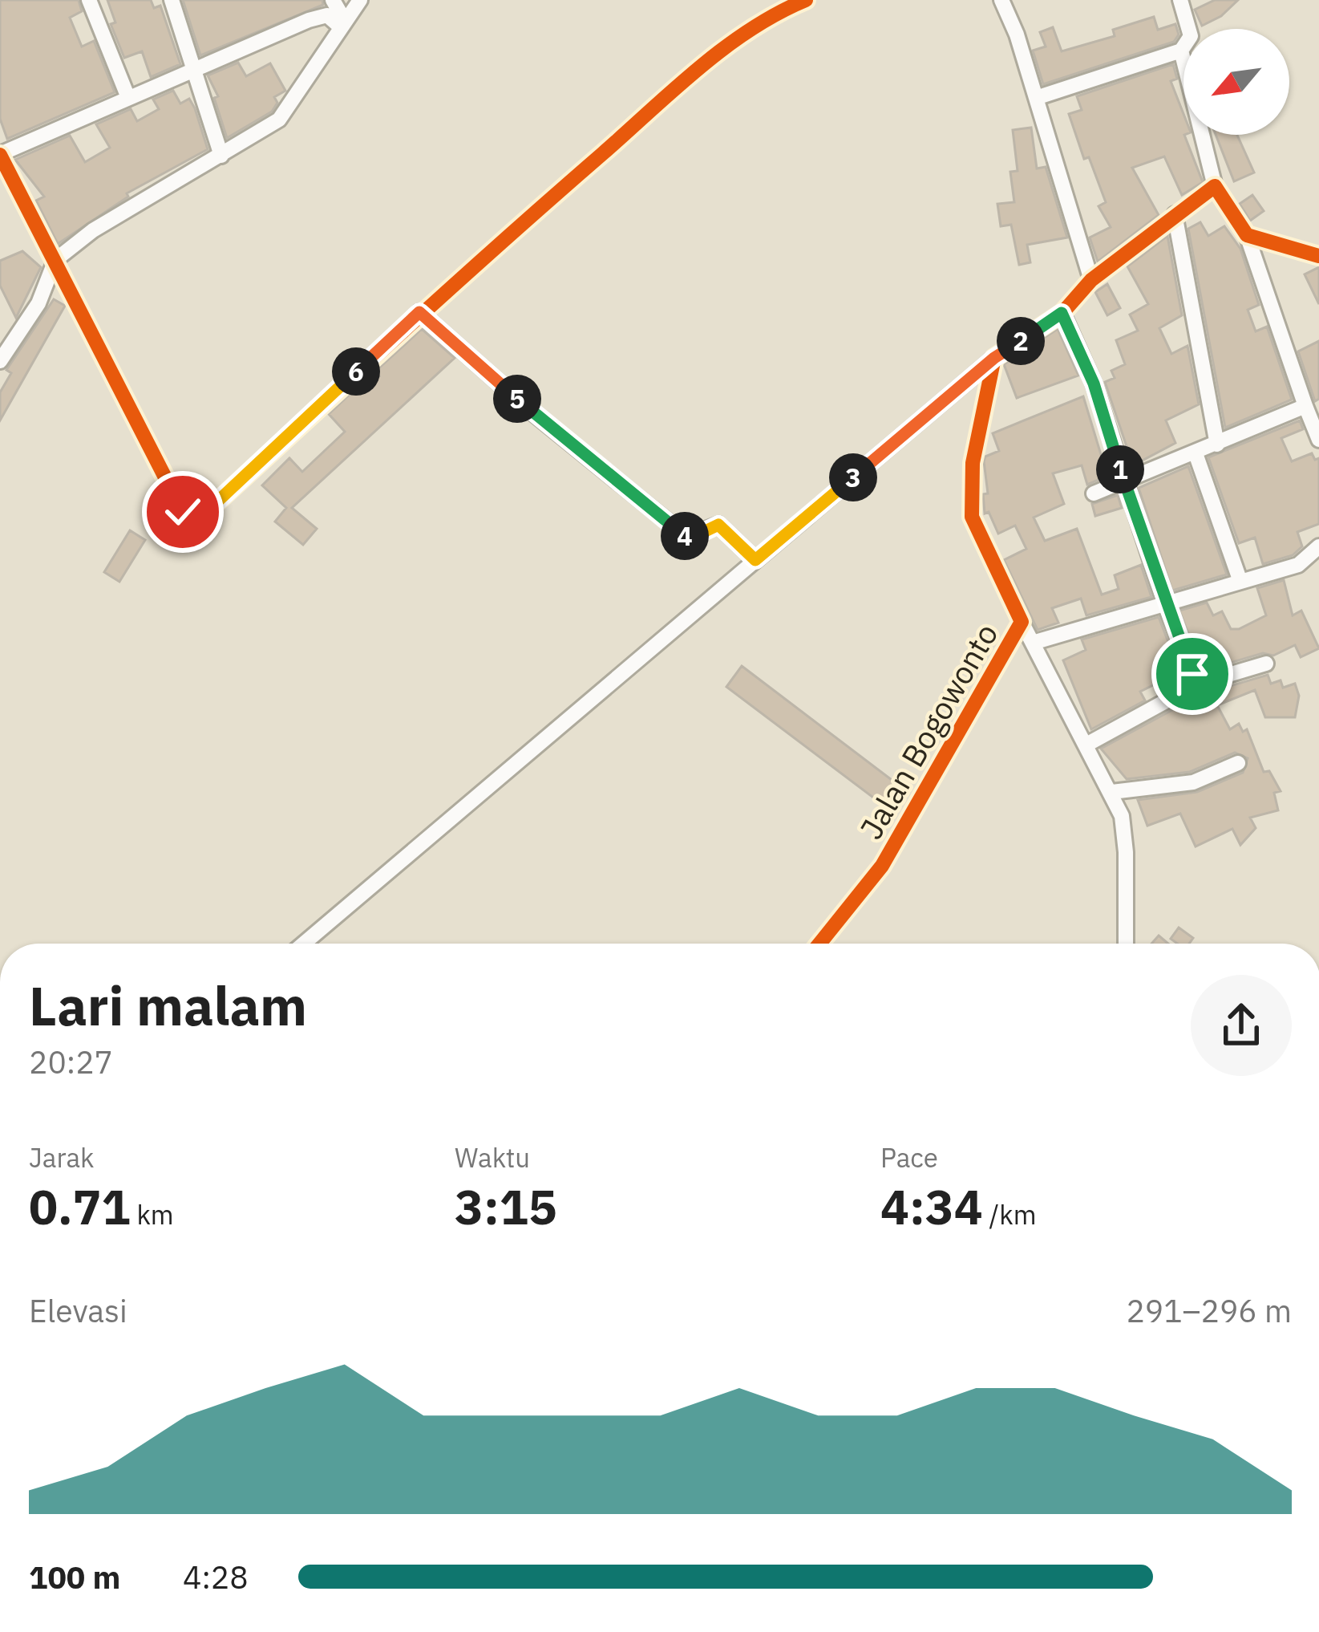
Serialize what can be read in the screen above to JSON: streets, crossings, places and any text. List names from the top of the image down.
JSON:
{
  "streets": {
    "street": ["Jalan Bogowonto"]
  },
  "north": "bottom left",
  "page": {
    "pins": [
      "2",
      "6",
      "5",
      "1",
      "3",
      "4"
    ],
    "heading": ["Lari malam", "20:27"],
    "stats": [
      ["Jarak", "0.71 km"],
      ["Waktu", "3:15"],
      ["Pace", "4:34 /km"]
    ],
    "chart": ["Elevasi", "291–296 m"],
    "list": [
      {
        "name": "100 m",
        "note": "4:28"
      }
    ]
  }
}
